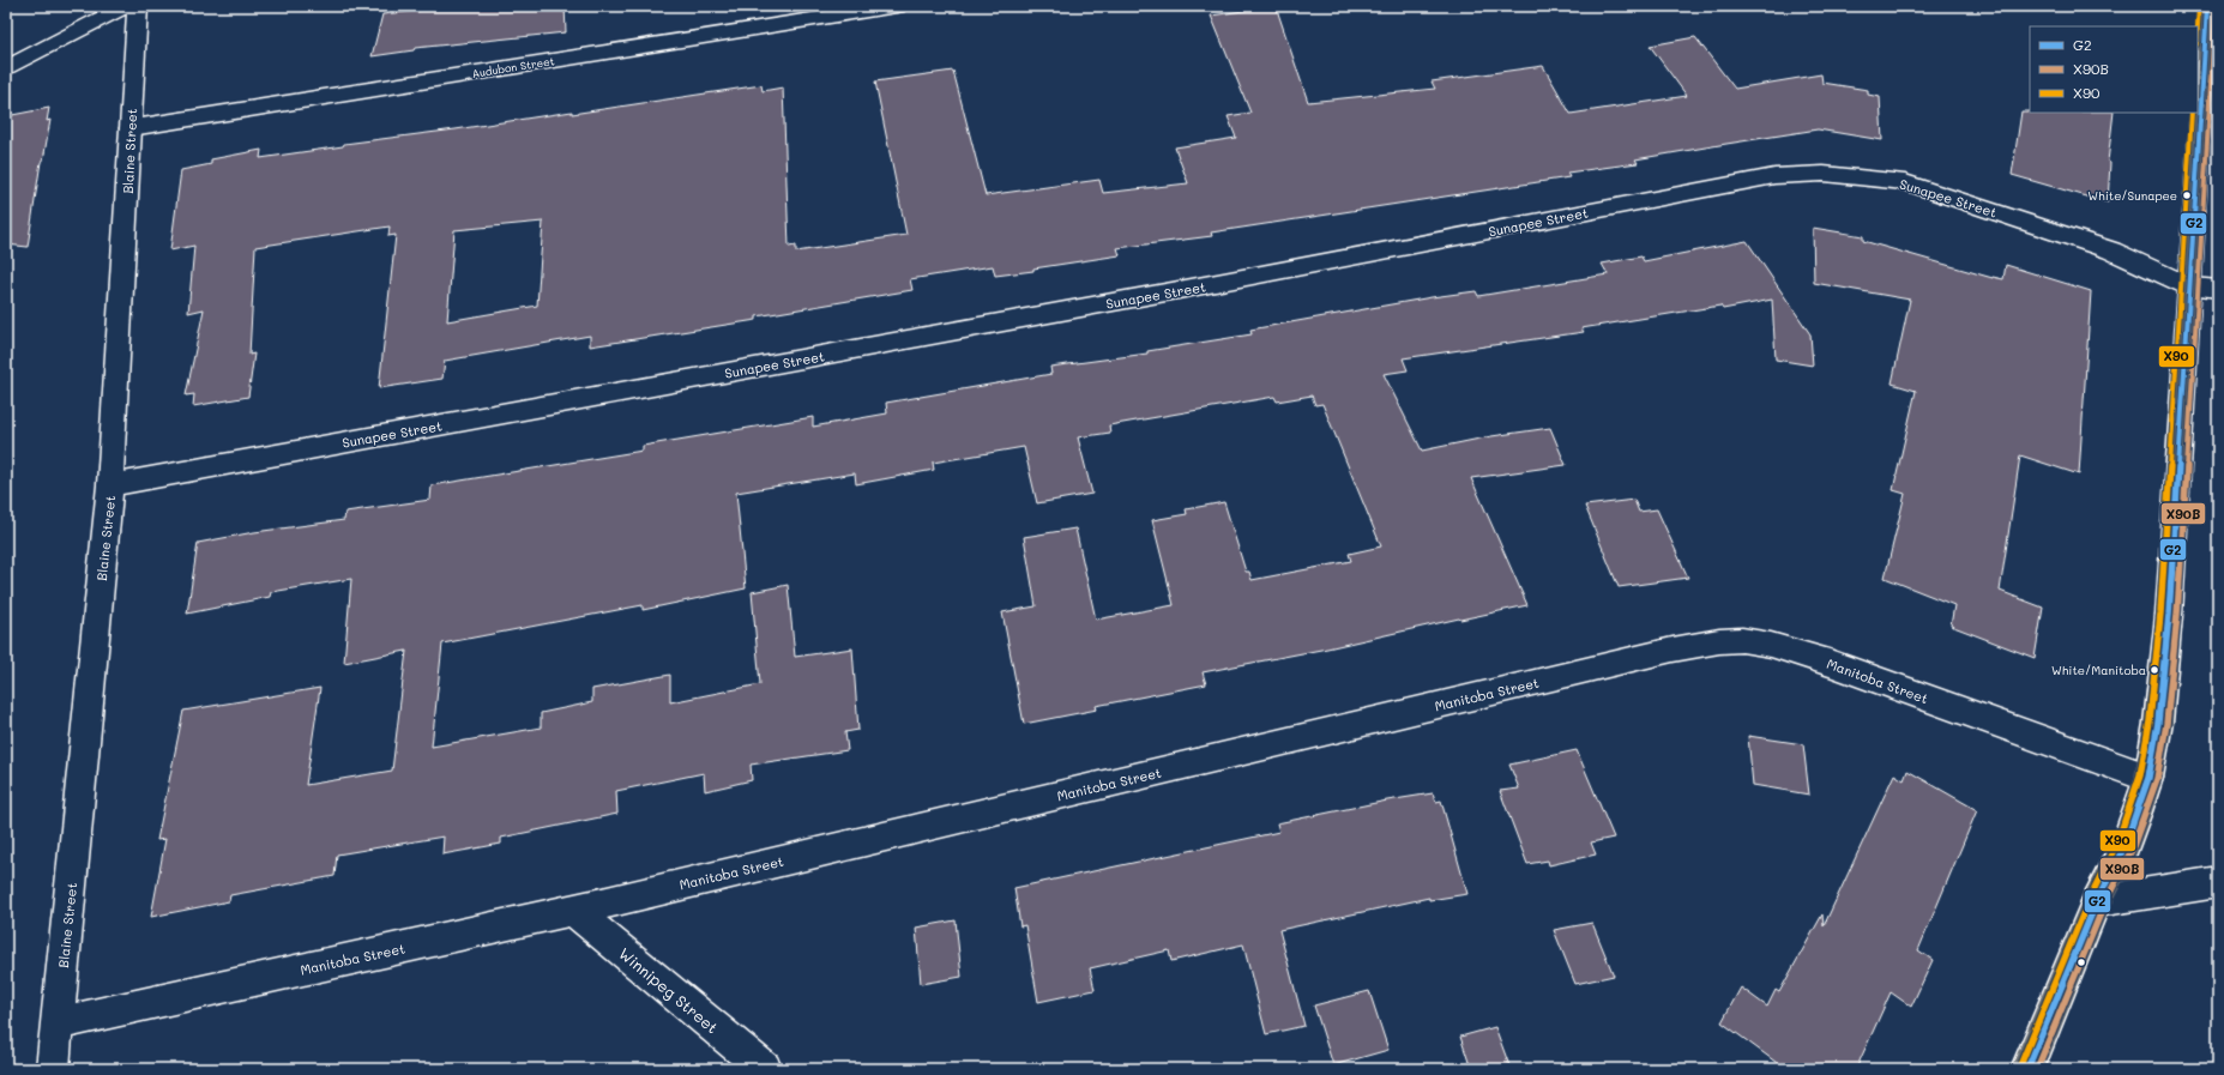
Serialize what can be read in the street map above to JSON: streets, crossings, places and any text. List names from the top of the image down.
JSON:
{
  "streets": {
    "street": [
      "Audubon Street",
      "Blaine Street",
      "Sunapee Street",
      "Manitoba Street",
      "Winnipeg Street"
    ]
  },
  "crossings": [
    ["Audubon Street", "Blaine Street"],
    ["Blaine Street", "Sunapee Street"],
    ["Blaine Street", "Manitoba Street"],
    ["Manitoba Street", "Winnipeg Street"]
  ],
  "places": ["White/Sunapee", "White/Manitoba"],
  "lines": ["transit line G2", "transit line X90B", "transit line X90"],
  "legend": ["G2", "X90B", "X90"]
}
